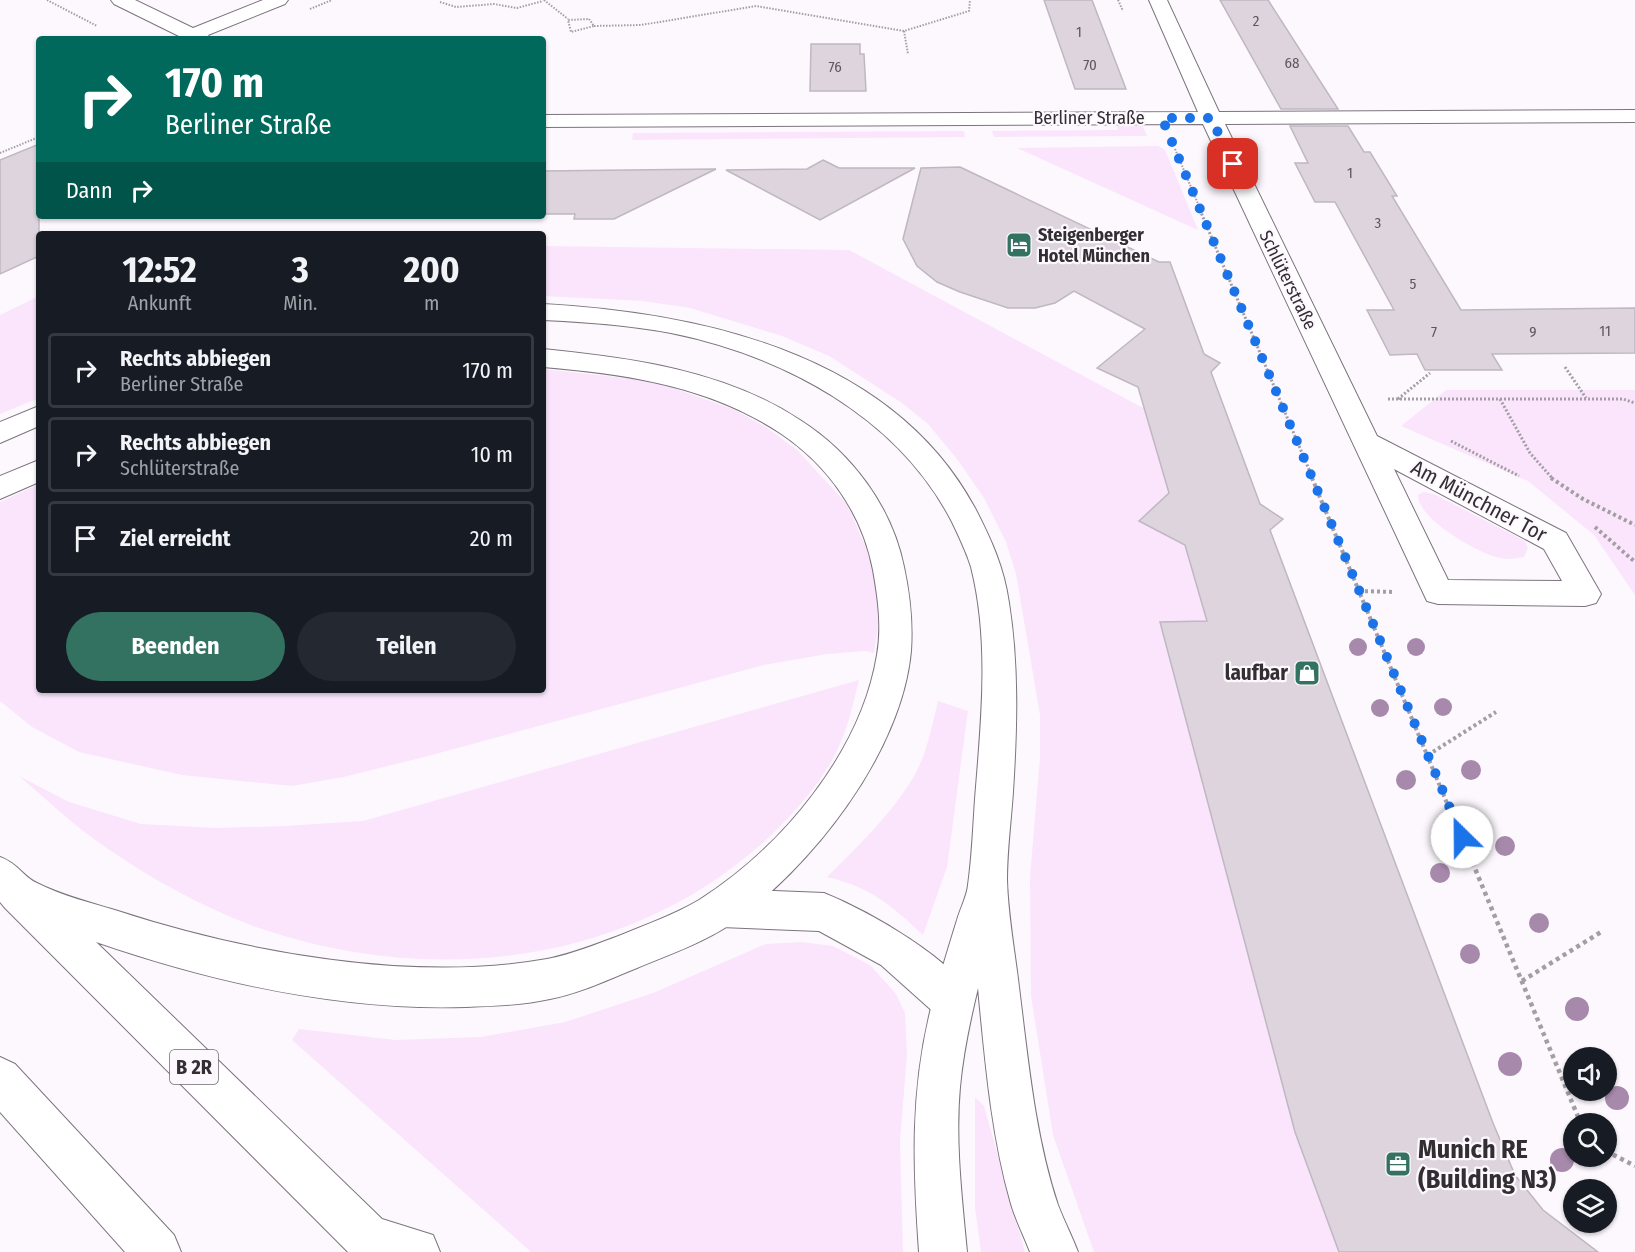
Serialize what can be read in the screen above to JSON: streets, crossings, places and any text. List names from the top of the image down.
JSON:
{
  "streets": {
    "main road": [
      "Berliner Straße",
      "Schlüterstraße",
      "Am Münchner Tor",
      "B 2R"
    ]
  },
  "crossings": [
    ["Berliner Straße", "Schlüterstraße"],
    ["Schlüterstraße", "Am Münchner Tor"]
  ],
  "places": {
    "hotel": ["Steigenberger Hotel München"],
    "shop": ["laufbar"],
    "office": ["Munich RE (Building N3)"]
  },
  "house_numbers": [
    "2",
    "1",
    "68",
    "70",
    "76",
    "1",
    "3",
    "5",
    "11",
    "7",
    "9"
  ],
  "page": {
    "turn": ["170 m", "Berliner Straße"],
    "then": "Dann",
    "eta": [
      "12:52",
      "Ankunft",
      "3",
      "Min.",
      "200",
      "m"
    ],
    "list": [
      {
        "name": "Rechts abbiegen",
        "note": "Berliner Straße",
        "value": "170 m"
      },
      {
        "name": "Rechts abbiegen",
        "note": "Schlüterstraße",
        "value": "10 m"
      },
      {
        "name": "Ziel erreicht",
        "value": "20 m"
      }
    ],
    "buttons": ["Beenden", "Teilen"]
  }
}
